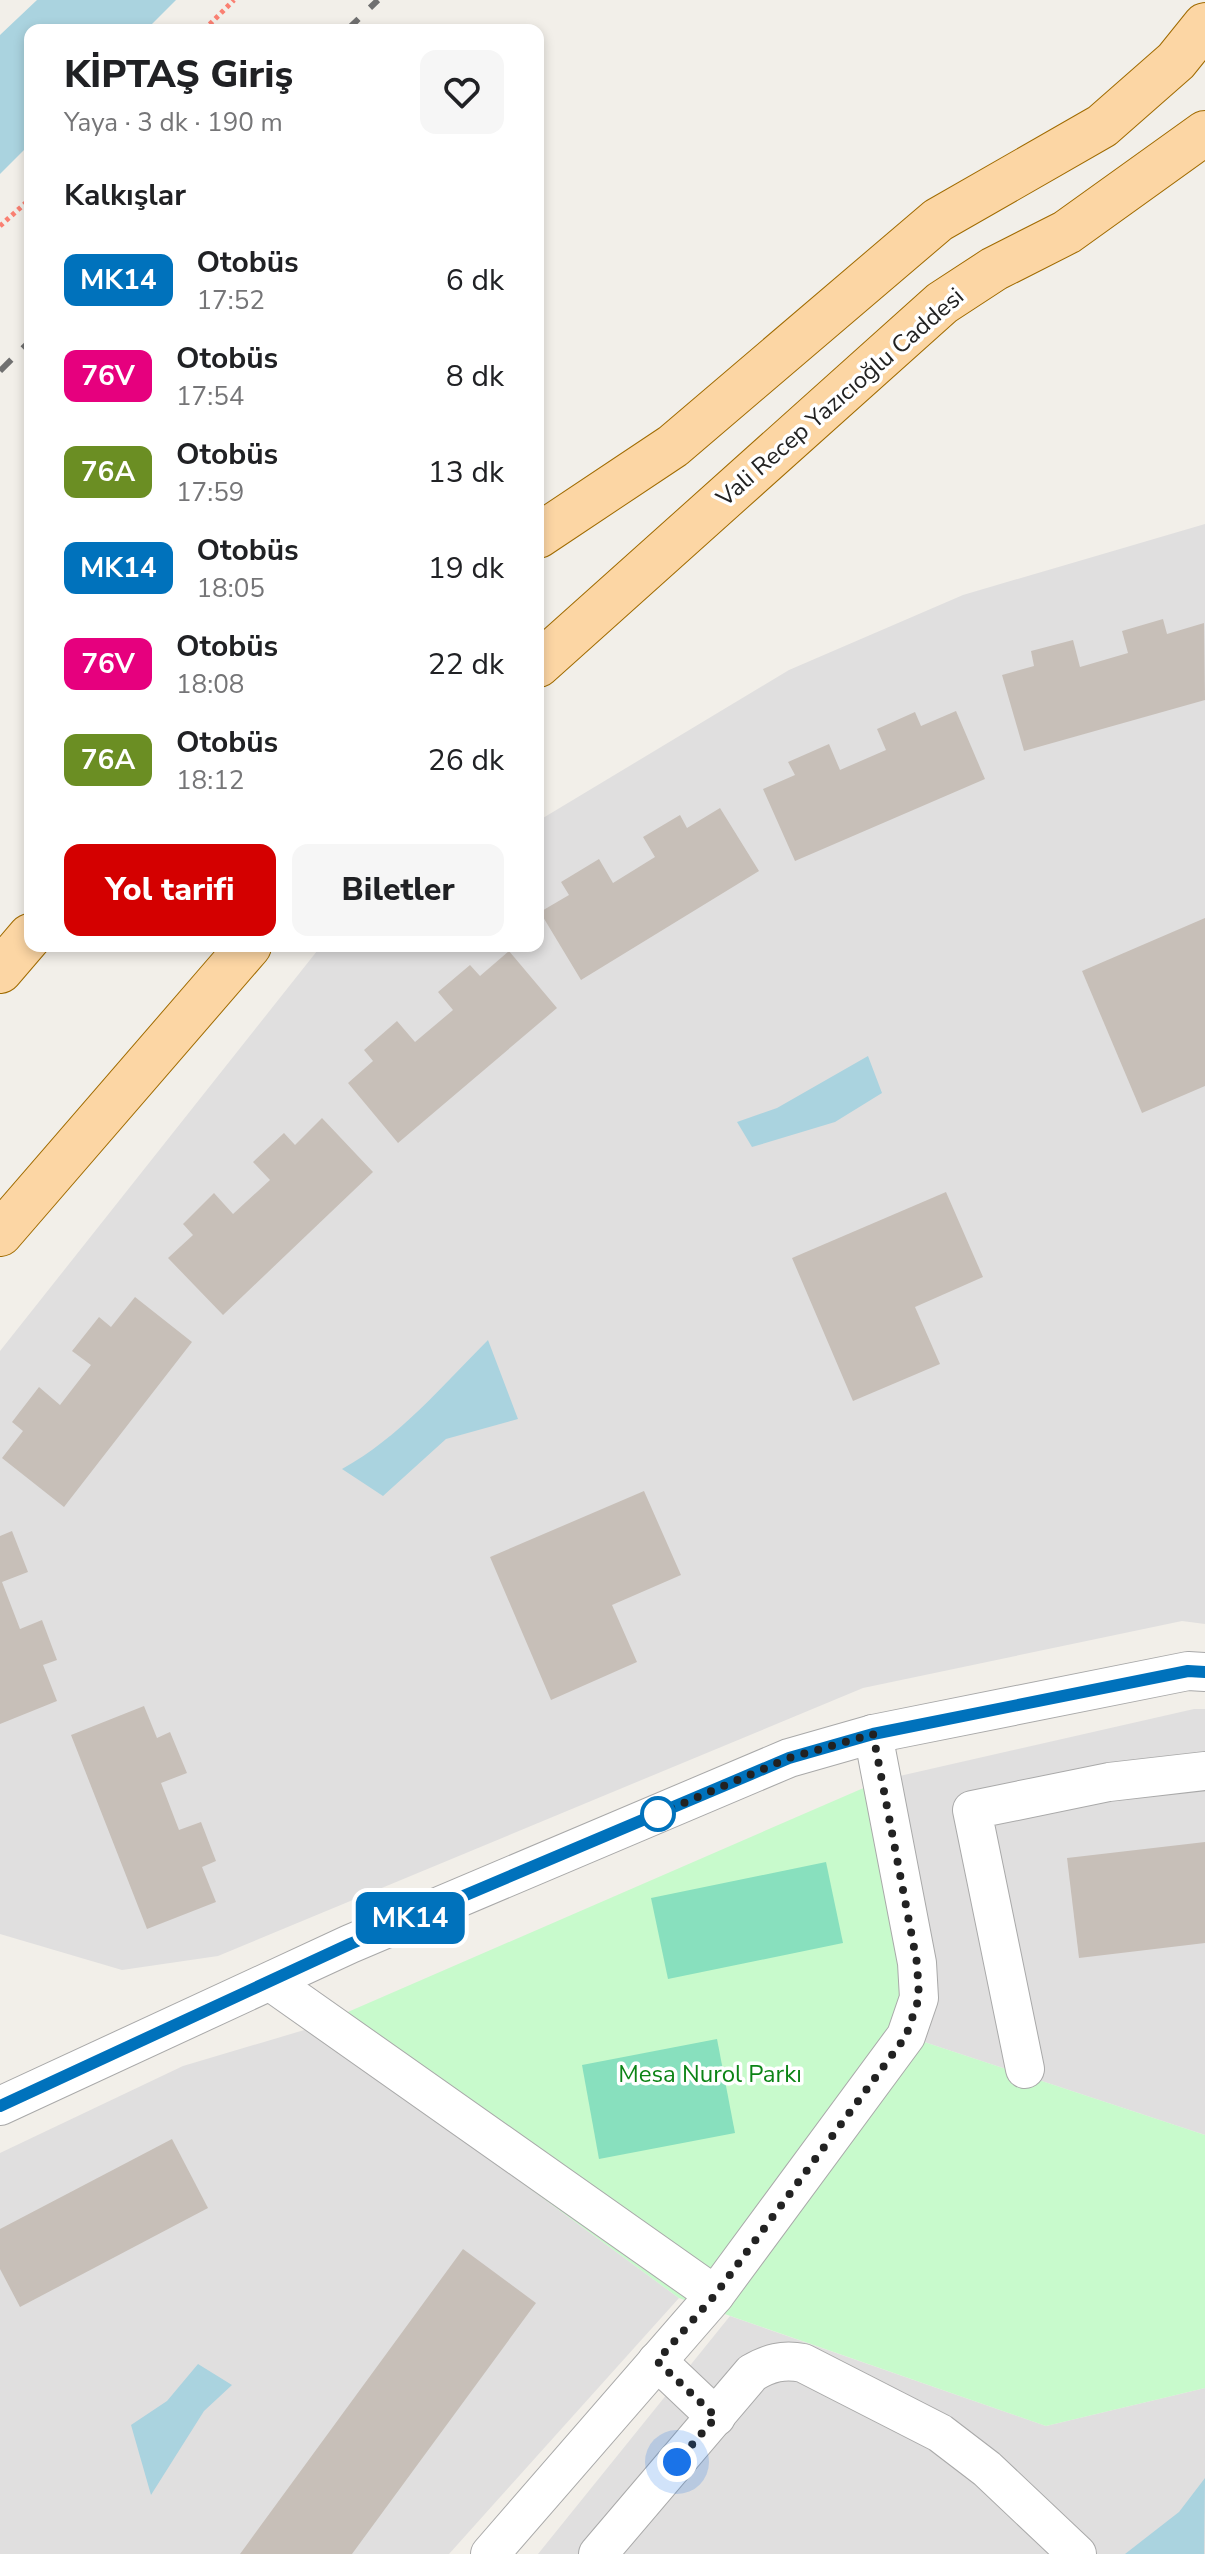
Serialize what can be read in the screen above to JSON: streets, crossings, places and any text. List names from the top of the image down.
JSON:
{
  "streets": {
    "main road": ["Vali Recep Yazıcıoğlu Caddesi"]
  },
  "parks": ["Mesa Nurol Parkı"],
  "lines": ["bus line MK14"],
  "page": {
    "on_map": "MK14",
    "heading": [
      ["KİPTAŞ Giriş", "Yaya · 3 dk · 190 m"],
      "Kalkışlar"
    ],
    "list": [
      {
        "mark": "MK14",
        "name": "Otobüs",
        "note": "17:52",
        "value": "6 dk"
      },
      {
        "mark": "76V",
        "name": "Otobüs",
        "note": "17:54",
        "value": "8 dk"
      },
      {
        "mark": "76A",
        "name": "Otobüs",
        "note": "17:59",
        "value": "13 dk"
      },
      {
        "mark": "MK14",
        "name": "Otobüs",
        "note": "18:05",
        "value": "19 dk"
      },
      {
        "mark": "76V",
        "name": "Otobüs",
        "note": "18:08",
        "value": "22 dk"
      },
      {
        "mark": "76A",
        "name": "Otobüs",
        "note": "18:12",
        "value": "26 dk"
      }
    ],
    "buttons": ["Yol tarifi", "Biletler"]
  }
}
